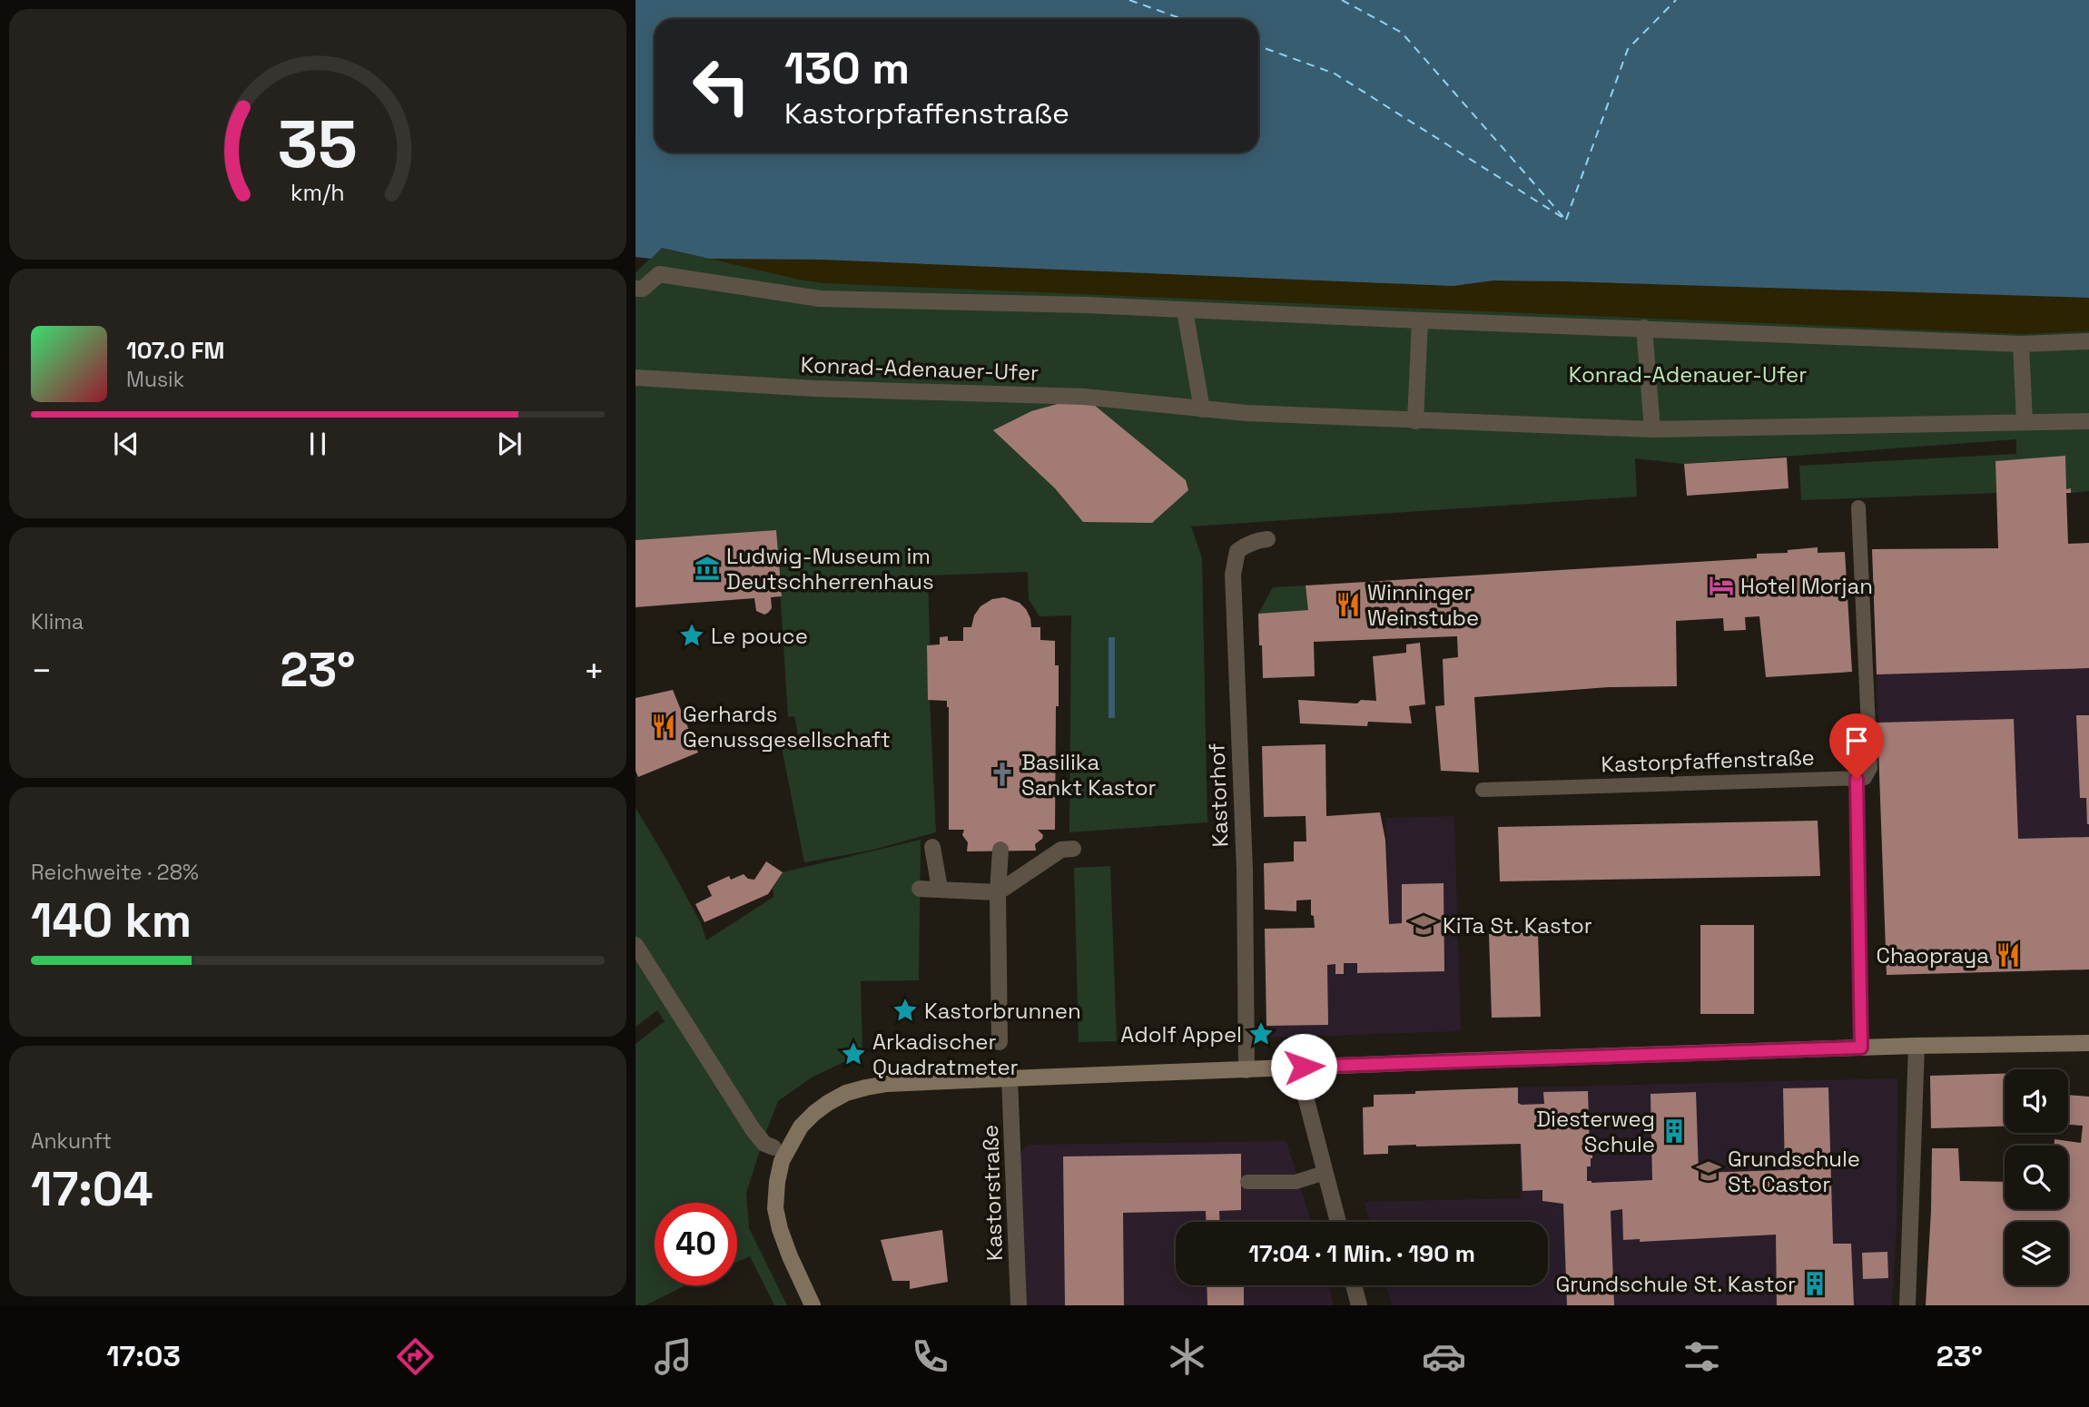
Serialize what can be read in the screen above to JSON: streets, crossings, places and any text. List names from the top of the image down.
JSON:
{
  "streets": {
    "street": ["Konrad-Adenauer-Ufer", "Kastorhof", "Kastorstraße"],
    "lane": ["Kastorpfaffenstraße"]
  },
  "parks": ["Konrad-Adenauer-Ufer"],
  "places": {
    "museum": ["Ludwig-Museum im Deutschherrenhaus"],
    "hotel": ["Hotel Morjan"],
    "restaurant": ["Winninger Weinstube", "Gerhards Genussgesellschaft", "Chaopraya"],
    "place": [
      "Le pouce",
      "Kastorbrunnen",
      "Adolf Appel",
      "Arkadischer Quadratmeter"
    ],
    "church": ["Basilika Sankt Kastor"],
    "school or university": ["KiTa St. Kastor", "Grundschule St. Castor"],
    "building": ["Diesterweg Schule", "Grundschule St. Kastor"]
  },
  "page": {
    "turn": ["130 m", "Kastorpfaffenstraße"],
    "song": ["107.0 FM", "Musik"],
    "tile": [
      "Klima",
      ["Reichweite · 28%", "140 km"],
      ["Ankunft", "17:04"]
    ],
    "heat": ["−", "23°", "+"],
    "limit": "40",
    "trip": "17:04 · 1 Min. · 190 m",
    "tabs": ["17:03", "23°"],
    "gauge": ["35", "km/h"]
  }
}
